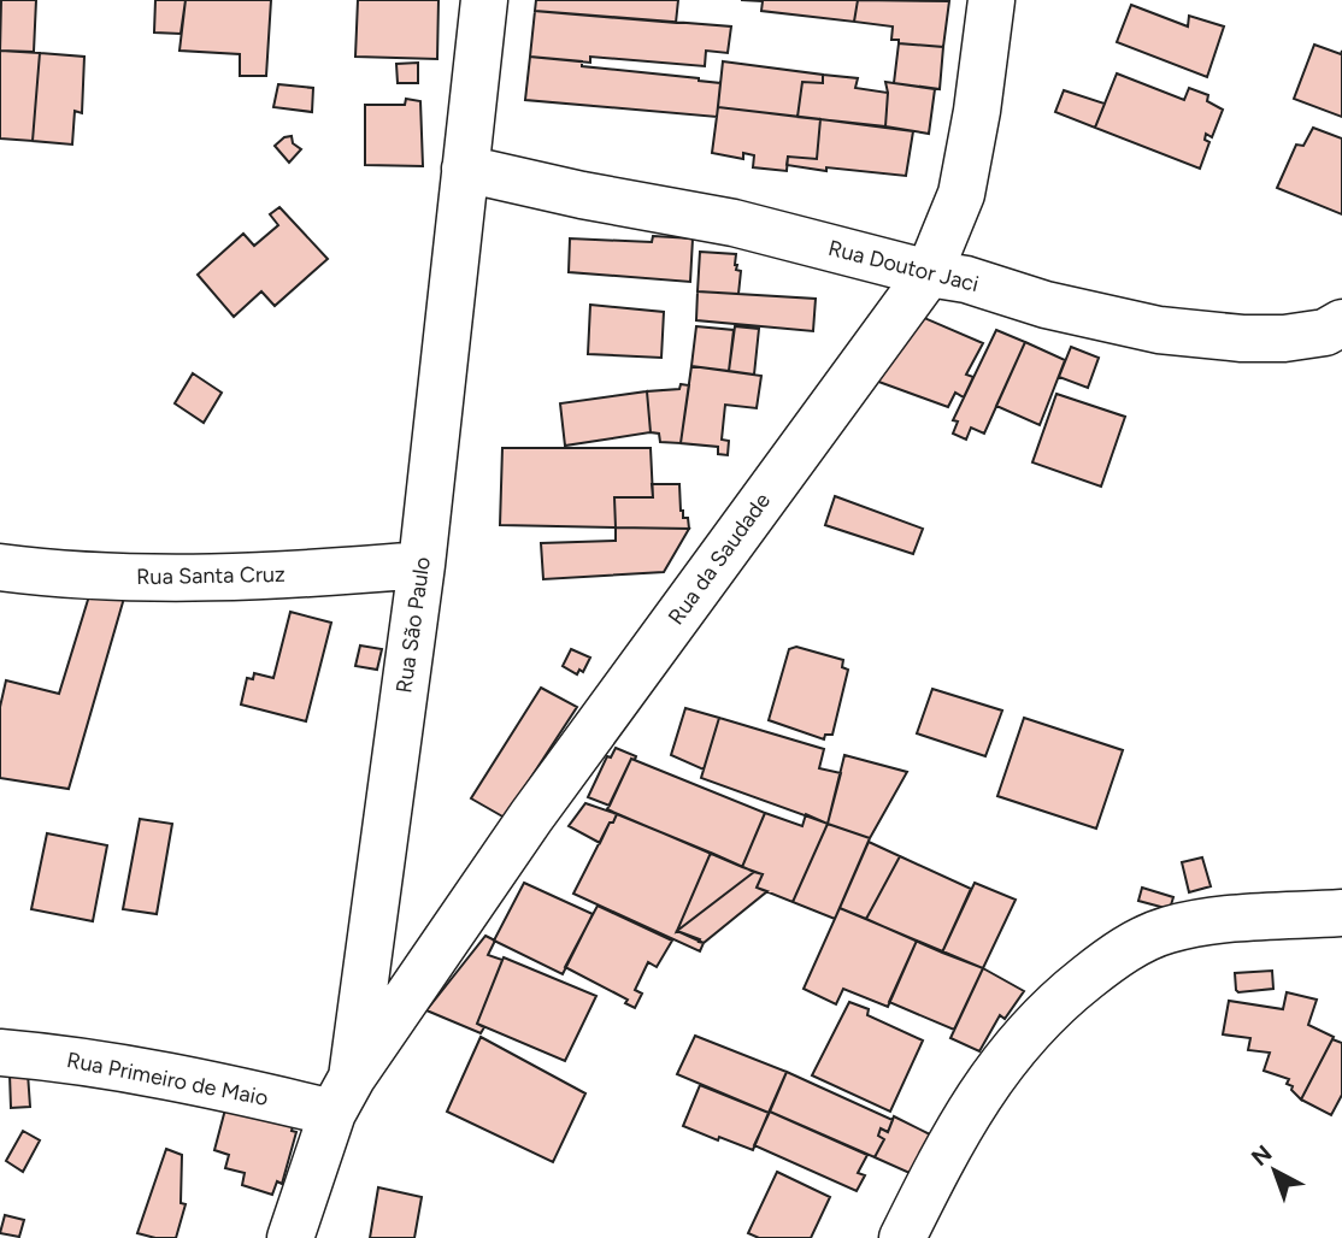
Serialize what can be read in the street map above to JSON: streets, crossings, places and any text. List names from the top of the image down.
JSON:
{
  "streets": {
    "street": [
      "Rua Doutor Jaci",
      "Rua da Saudade",
      "Rua Santa Cruz",
      "Rua São Paulo",
      "Rua Primeiro de Maio"
    ]
  },
  "crossings": [
    ["Rua Doutor Jaci", "Rua da Saudade"],
    ["Rua Doutor Jaci", "Rua São Paulo"],
    ["Rua da Saudade", "Rua São Paulo"],
    ["Rua da Saudade", "Rua Primeiro de Maio"],
    ["Rua Santa Cruz", "Rua São Paulo"],
    ["Rua São Paulo", "Rua Primeiro de Maio"]
  ],
  "north": "top left"
}
